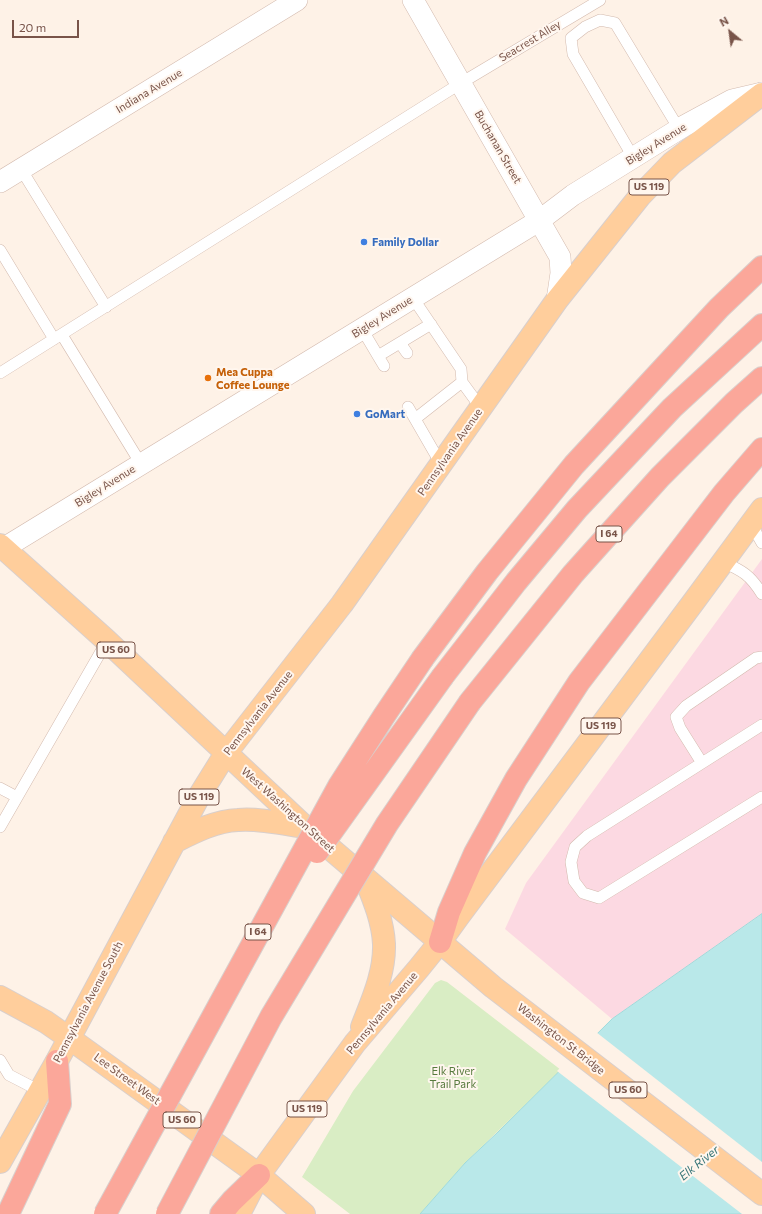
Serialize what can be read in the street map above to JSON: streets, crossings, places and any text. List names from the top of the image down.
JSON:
{
  "streets": {
    "highway": ["I 64"],
    "main road": [
      "US 119",
      "Pennsylvania Avenue",
      "US 60",
      "West Washington Street",
      "Pennsylvania Avenue South",
      "Washington St Bridge",
      "Lee Street West"
    ],
    "street": ["Indiana Avenue", "Bigley Avenue", "Buchanan Street"],
    "lane": ["Seacrest Alley"]
  },
  "crossings": [
    ["Seacrest Alley", "Buchanan Street"],
    ["Bigley Avenue", "Buchanan Street"],
    ["Bigley Avenue", "Pennsylvania Avenue"],
    ["Bigley Avenue", "West Washington Street"],
    ["Buchanan Street", "Pennsylvania Avenue"],
    ["Pennsylvania Avenue", "West Washington Street"],
    ["Pennsylvania Avenue", "Pennsylvania Avenue South"],
    ["Pennsylvania Avenue", "Lee Street West"],
    ["West Washington Street", "Washington St Bridge"],
    ["Pennsylvania Avenue South", "Lee Street West"]
  ],
  "water": ["Elk River"],
  "parks": ["Elk River Trail Park"],
  "places": ["Family Dollar", "Mea Cuppa Coffee Lounge", "GoMart"],
  "scale_bar": "20 m",
  "north": "top left"
}
